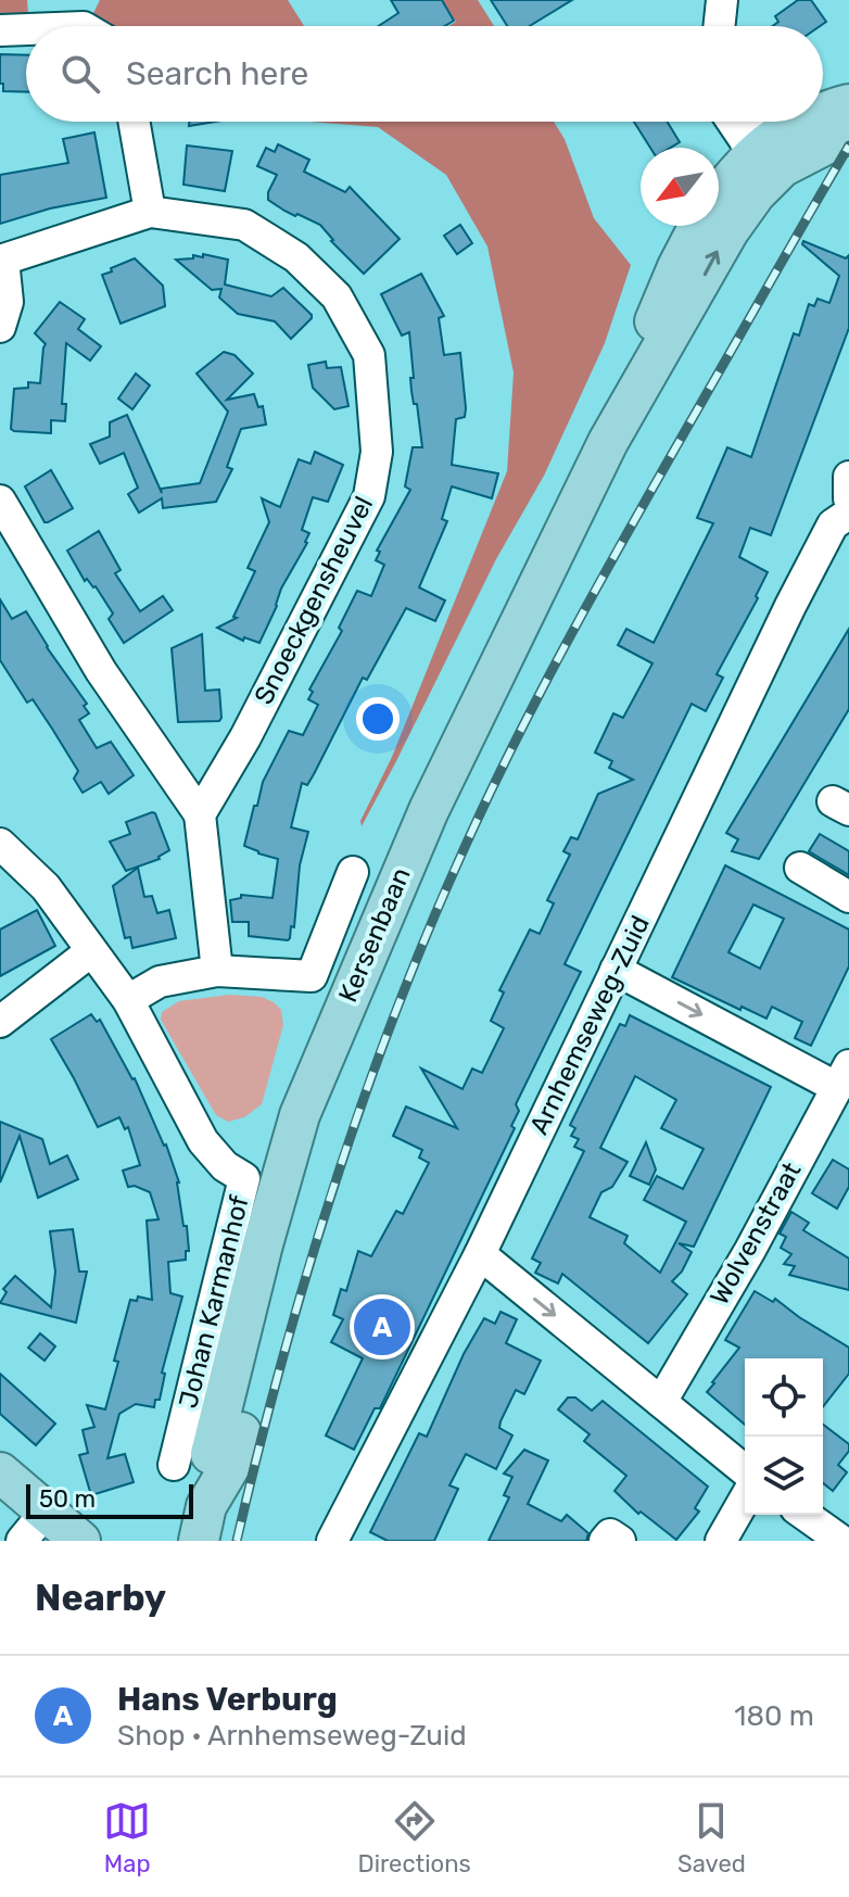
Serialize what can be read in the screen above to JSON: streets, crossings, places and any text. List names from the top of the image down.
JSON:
{
  "streets": {
    "main road": ["Kersenbaan"],
    "street": [
      "Snoeckgensheuvel",
      "Arnhemseweg-Zuid",
      "Wolvenstraat",
      "Johan Karmanhof"
    ]
  },
  "crossings": [
    ["Kersenbaan", "Johan Karmanhof"]
  ],
  "scale_bar": "50 m",
  "north": "bottom left",
  "page": {
    "search": "Search here",
    "pins": "A",
    "scale": "50 m",
    "heading": "Nearby",
    "list": [
      {
        "mark": "A",
        "name": "Hans Verburg",
        "note": "Shop · Arnhemseweg-Zuid",
        "value": "180 m"
      }
    ],
    "nav": ["Map", "Directions", "Saved"]
  }
}
